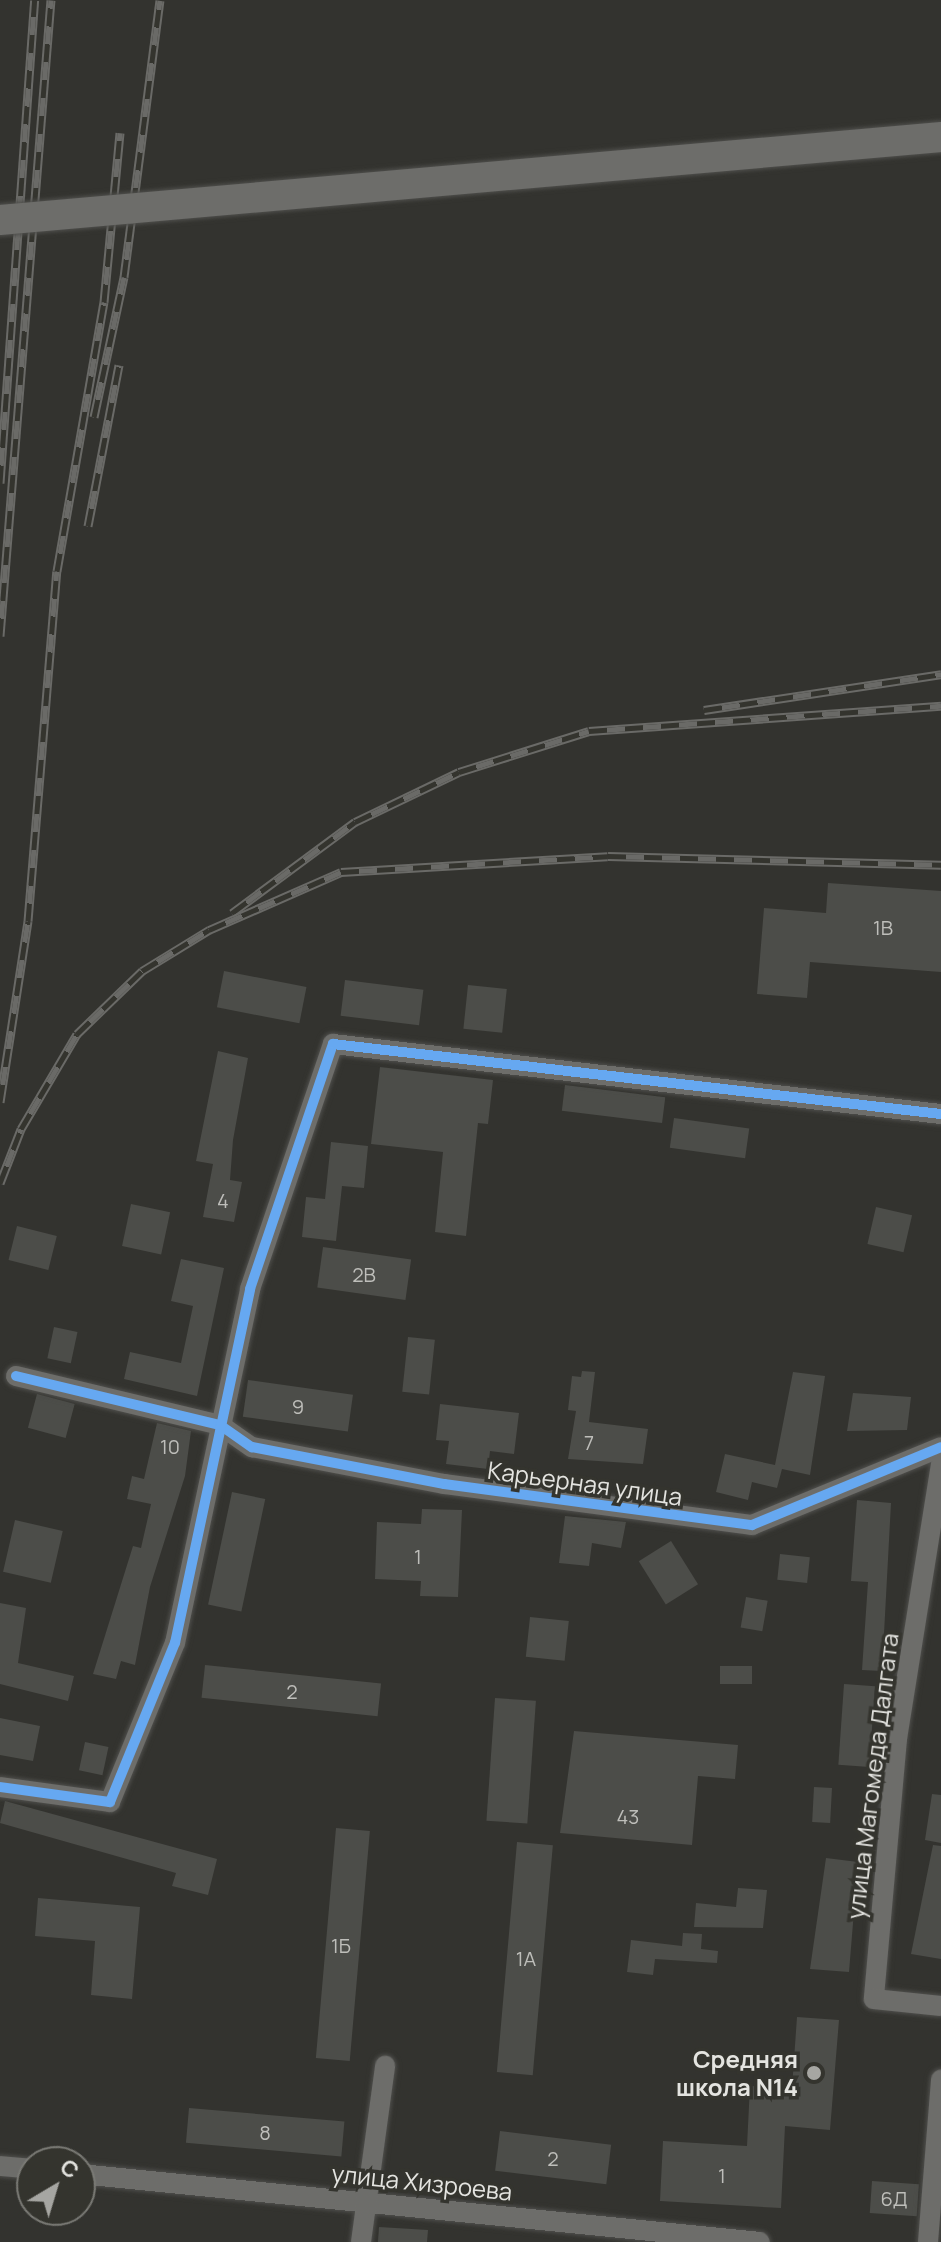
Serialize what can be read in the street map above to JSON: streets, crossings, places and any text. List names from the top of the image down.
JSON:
{
  "streets": {
    "street": ["Карьерная улица", "улица Магомеда Далгата", "улица Хизроева"]
  },
  "places": ["Средняя школа N14"],
  "house_numbers": [
    "1В",
    "4",
    "2В",
    "9",
    "7",
    "10",
    "1",
    "2",
    "43",
    "1Б",
    "1А",
    "8",
    "2",
    "1",
    "6Д"
  ],
  "north": "top right"
}
